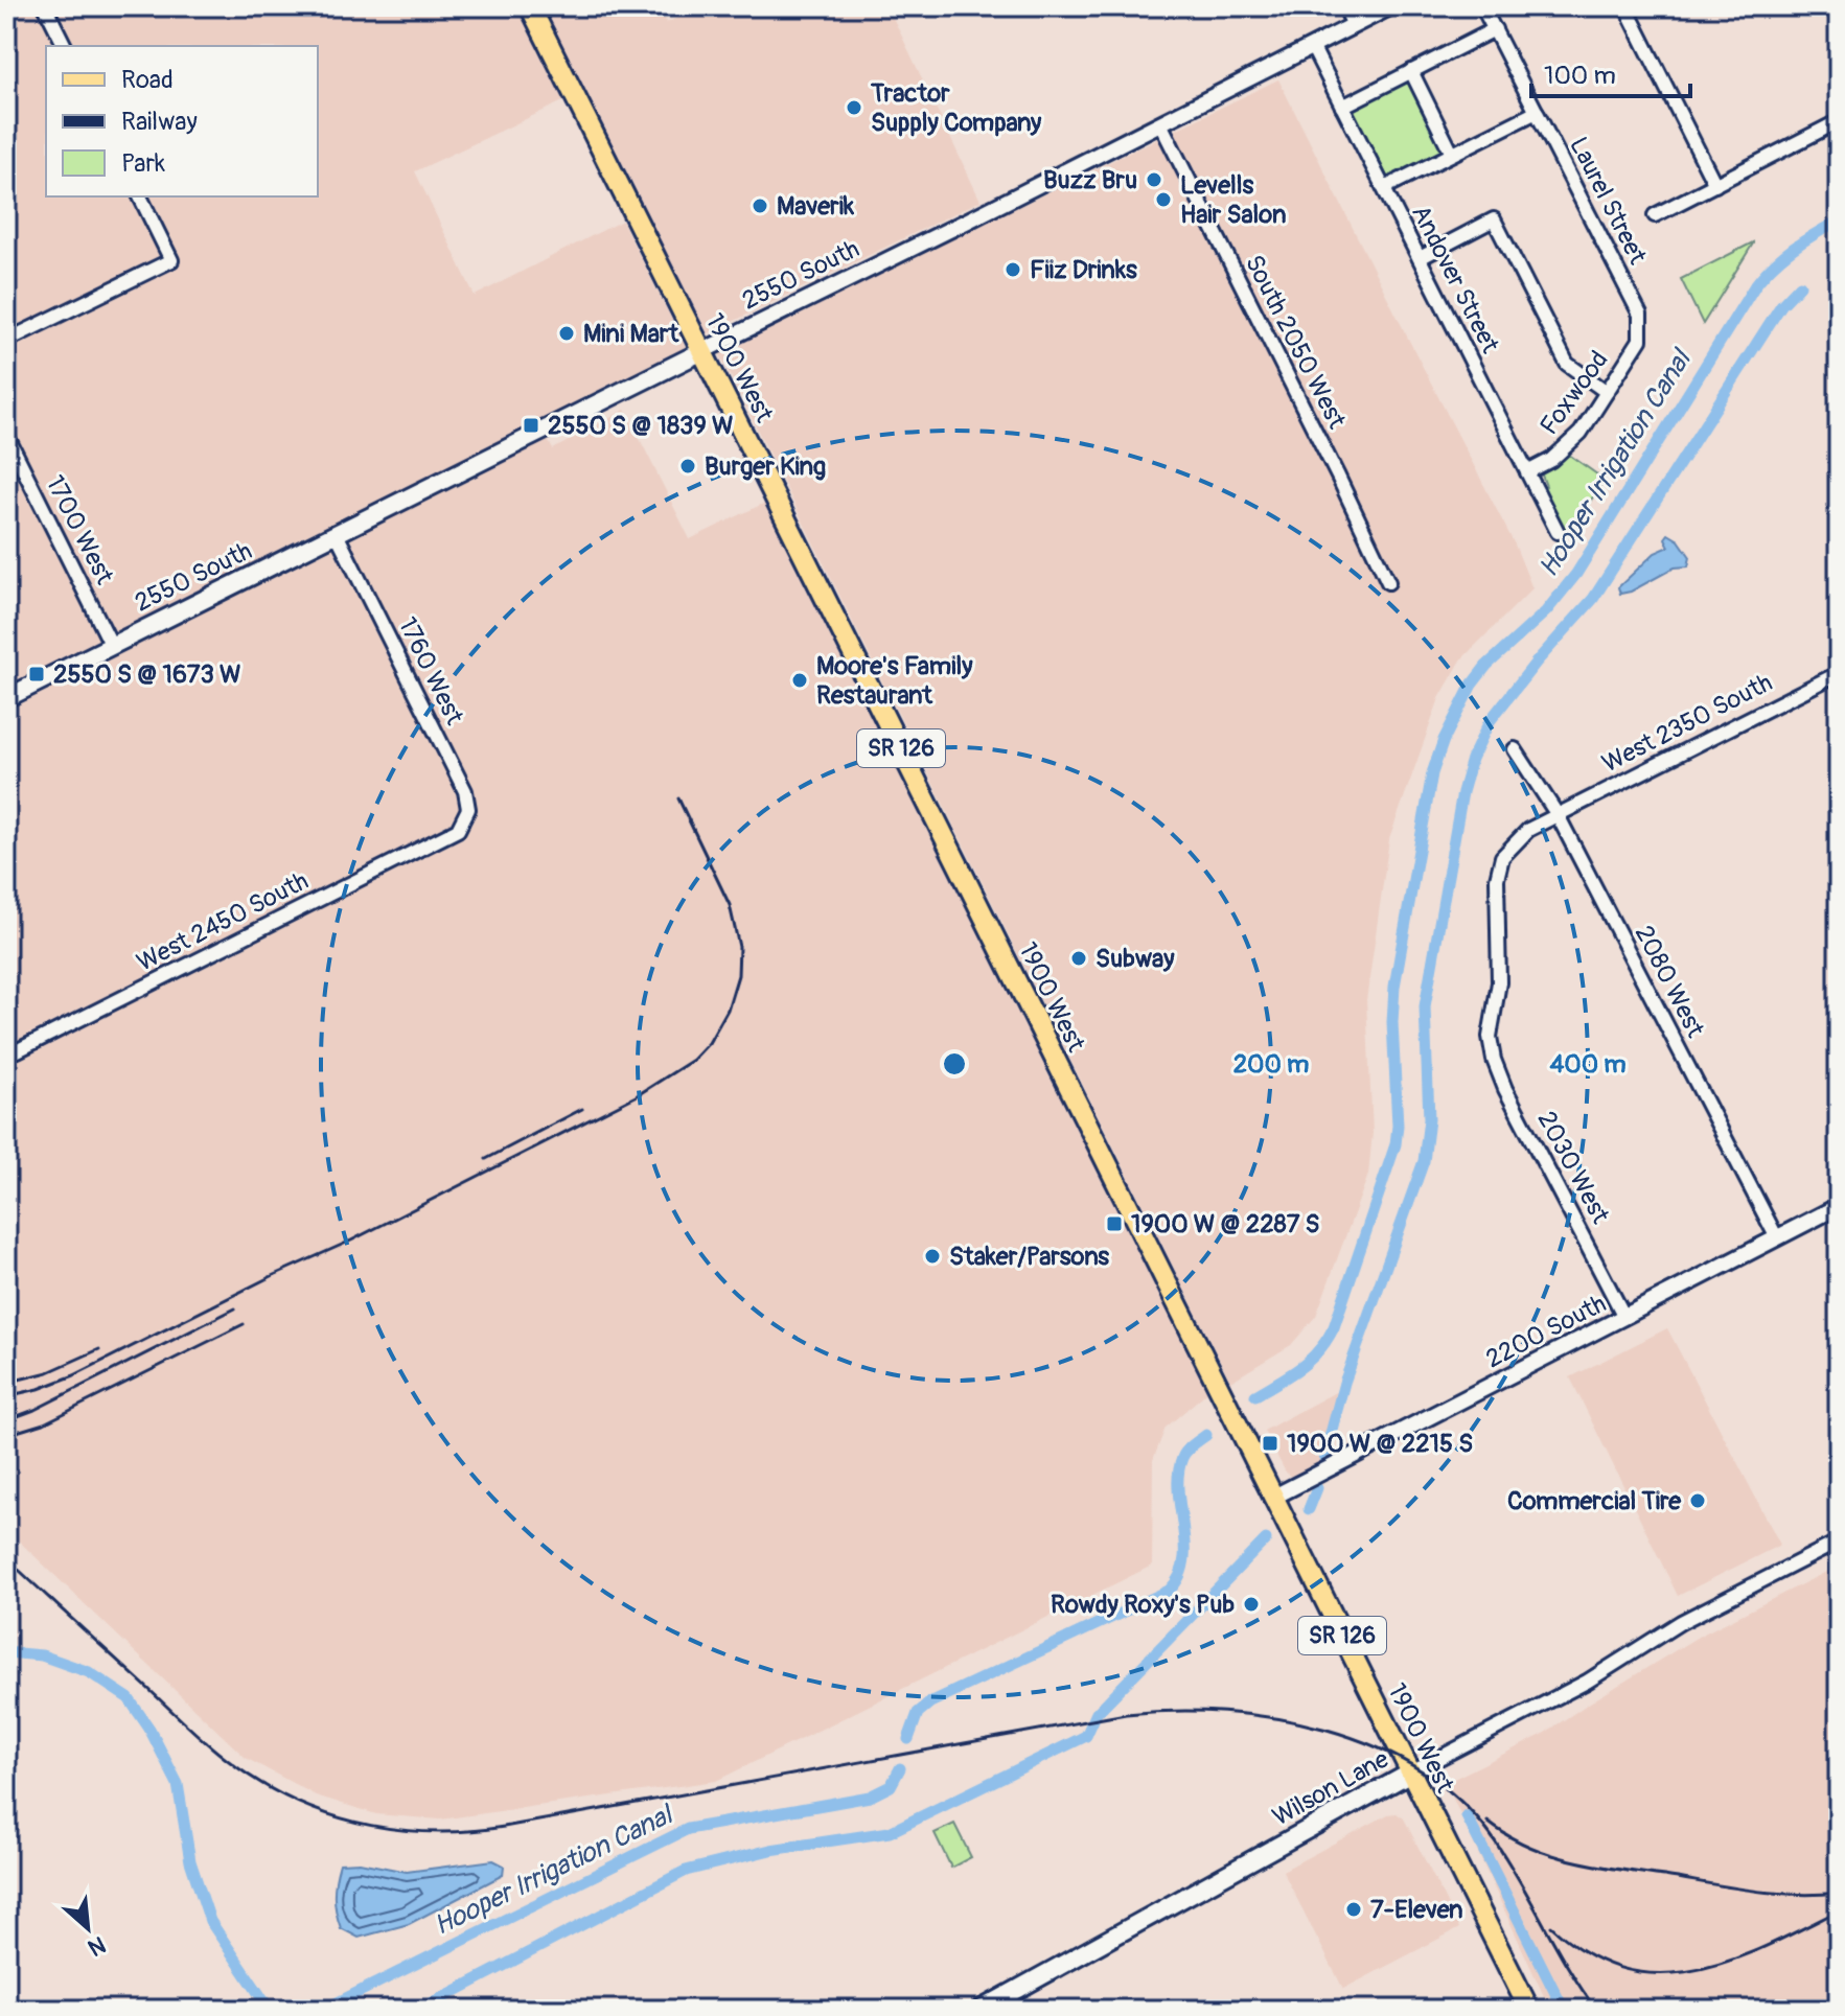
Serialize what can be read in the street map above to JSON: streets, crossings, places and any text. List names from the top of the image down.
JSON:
{
  "streets": {
    "main road": [
      "2550 South",
      "1900 West",
      "SR 126",
      "Wilson Lane"
    ],
    "street": [
      "Laurel Street",
      "Andover Street",
      "South 2050 West",
      "Foxwood",
      "1700 West",
      "1760 West",
      "West 2350 South",
      "West 2450 South",
      "2080 West",
      "2030 West",
      "2200 South"
    ]
  },
  "crossings": [
    ["Laurel Street", "Foxwood"],
    ["2550 South", "Andover Street"],
    ["2550 South", "South 2050 West"],
    ["2550 South", "1900 West"],
    ["2550 South", "1700 West"],
    ["2550 South", "1760 West"],
    ["Andover Street", "Foxwood"],
    ["1900 West", "2200 South"],
    ["1900 West", "Wilson Lane"],
    ["1760 West", "West 2450 South"],
    ["West 2350 South", "2080 West"],
    ["West 2350 South", "2030 West"],
    ["2080 West", "2030 West"],
    ["2080 West", "2200 South"],
    ["2030 West", "2200 South"]
  ],
  "water": ["Hooper Irrigation Canal"],
  "places": {
    "other": [
      "Tractor Supply Company",
      "Buzz Bru",
      "Levells Hair Salon",
      "Maverik",
      "Fiiz Drinks",
      "Mini Mart",
      "Burger King",
      "Moore's Family Restaurant",
      "Subway",
      "Staker/Parsons",
      "Commercial Tire",
      "Rowdy Roxy's Pub",
      "7-Eleven"
    ],
    "transit": [
      "2550 S @ 1839 W",
      "2550 S @ 1673 W",
      "1900 W @ 2287 S",
      "1900 W @ 2215 S"
    ]
  },
  "legend": ["Road", "Railway", "Park"],
  "scale_bar": "100 m",
  "north": "bottom right",
  "rings": ["200 m", "400 m"]
}
